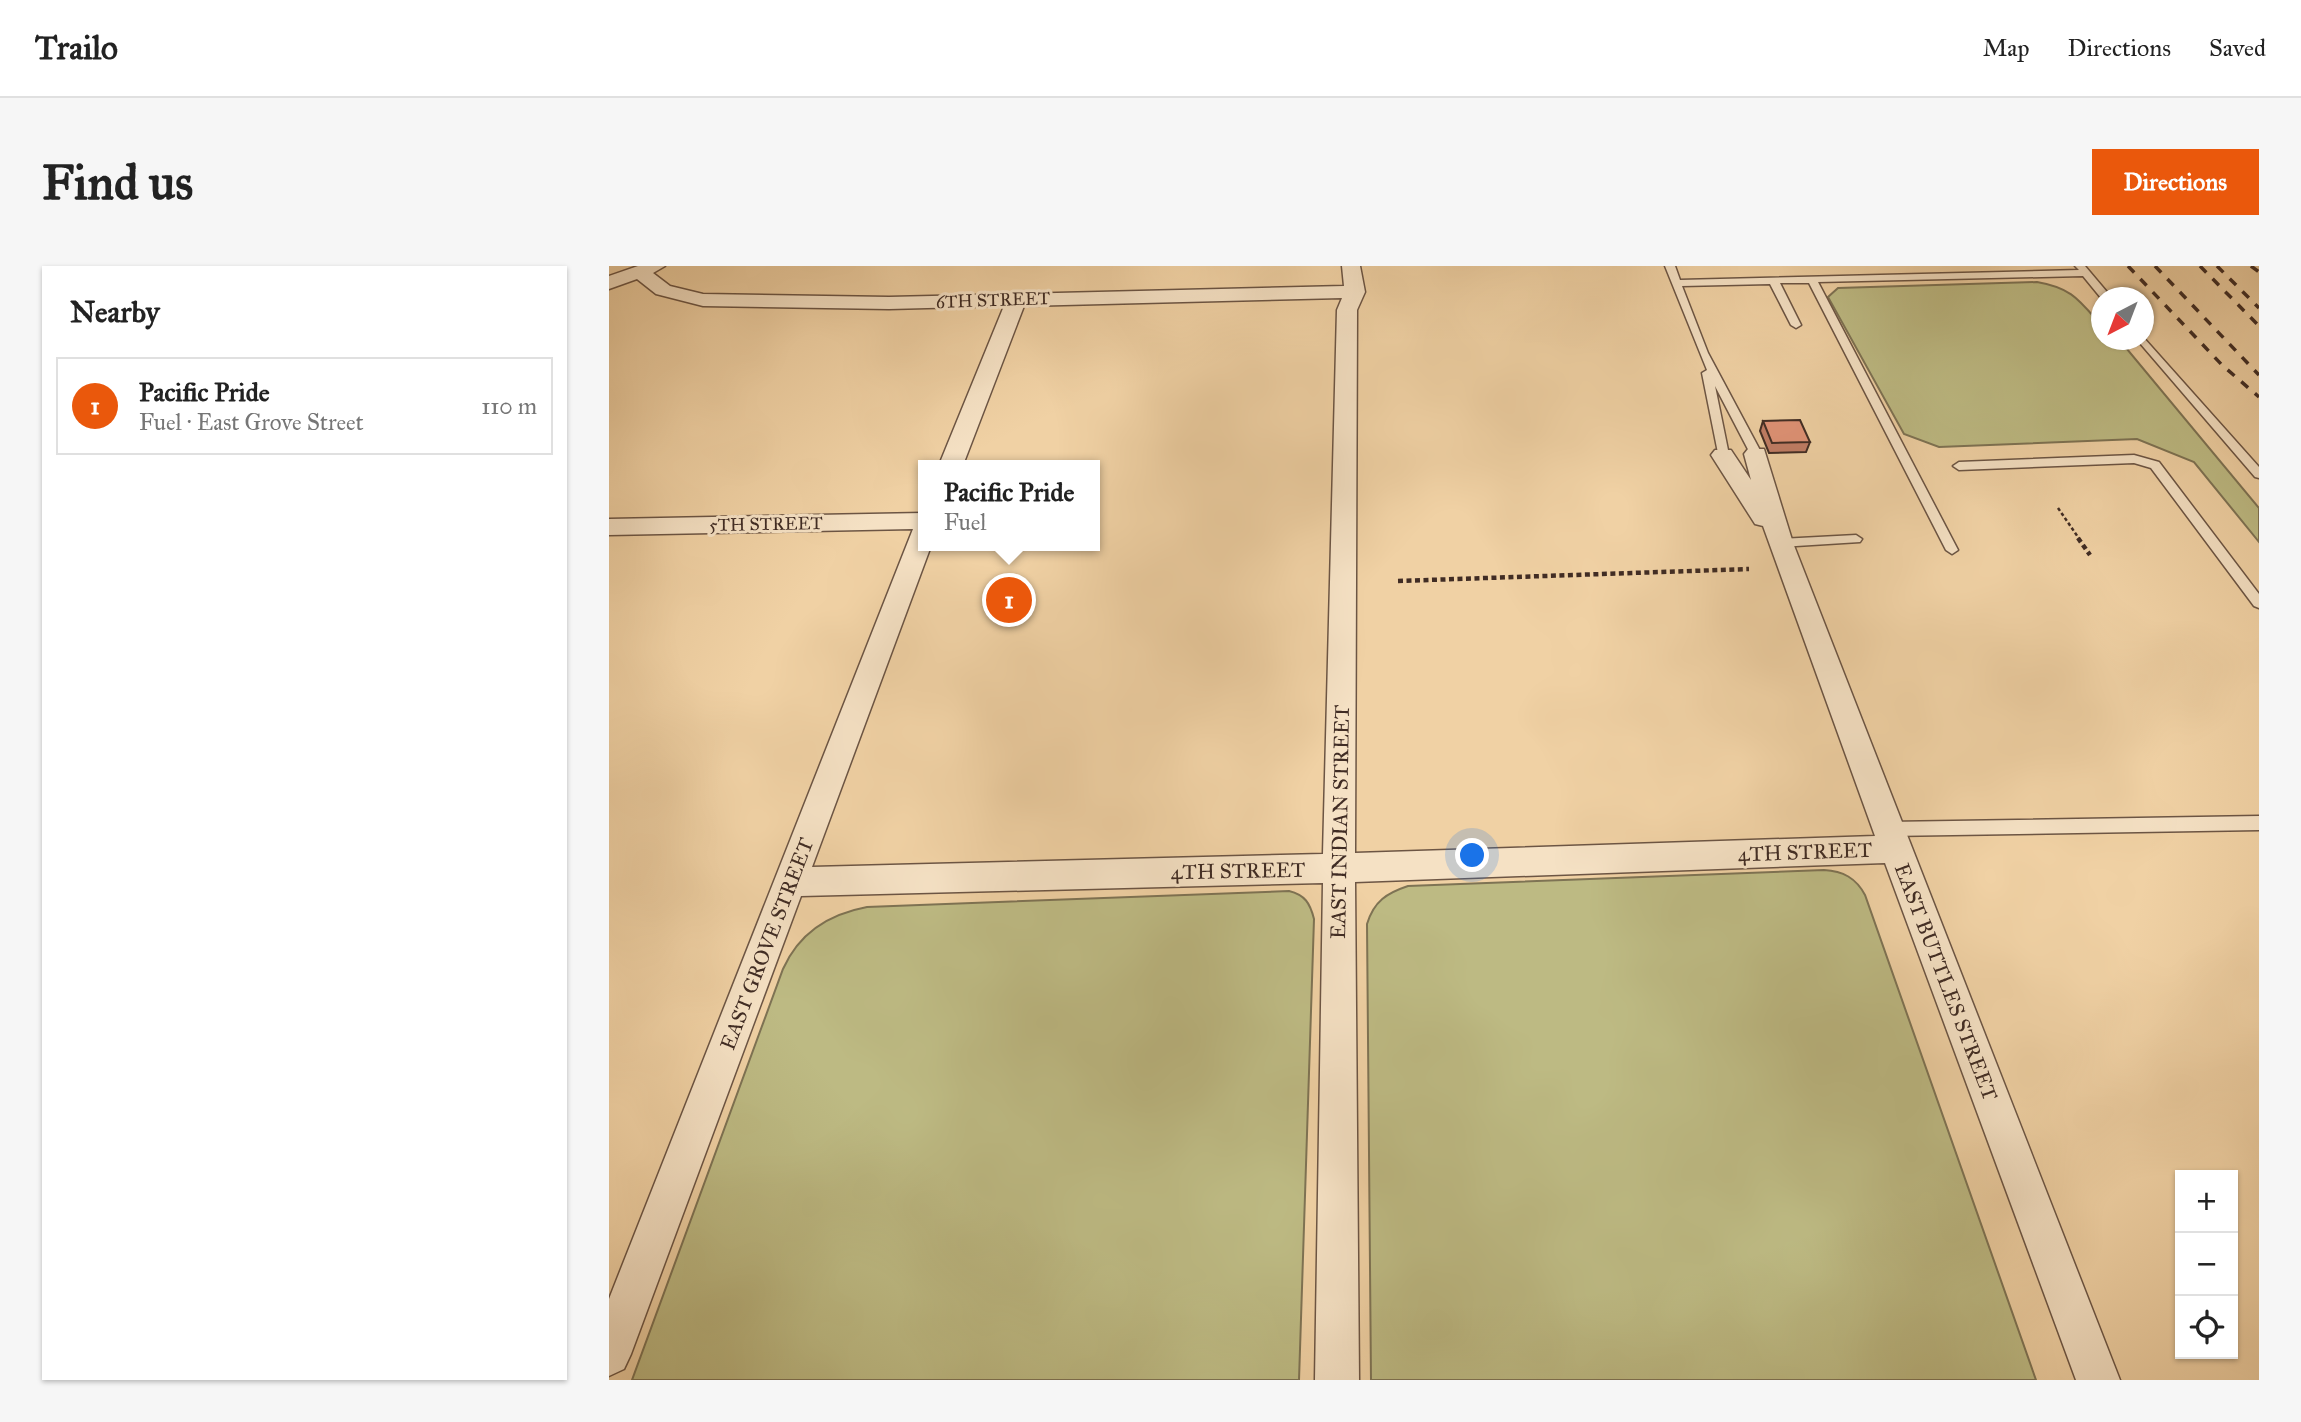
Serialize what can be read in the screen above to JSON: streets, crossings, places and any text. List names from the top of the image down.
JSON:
{
  "streets": {
    "street": [
      "6TH STREET",
      "5TH STREET",
      "EAST INDIAN STREET",
      "4TH STREET",
      "EAST GROVE STREET",
      "EAST BUTTLES STREET"
    ]
  },
  "crossings": [
    ["6TH STREET", "EAST INDIAN STREET"],
    ["EAST INDIAN STREET", "4TH STREET"],
    ["4TH STREET", "EAST GROVE STREET"],
    ["4TH STREET", "EAST BUTTLES STREET"]
  ],
  "north": "bottom left",
  "page": {
    "header": "Trailo",
    "nav": ["Map", "Directions", "Saved"],
    "buttons": "Directions",
    "title": "Find us",
    "heading": "Nearby",
    "list": [
      {
        "mark": "1",
        "name": "Pacific Pride",
        "note": "Fuel · East Grove Street",
        "value": "110 m"
      }
    ],
    "popup": ["Pacific Pride", "Fuel"],
    "pins": "1",
    "map_buttons": ["+", "−"]
  }
}
